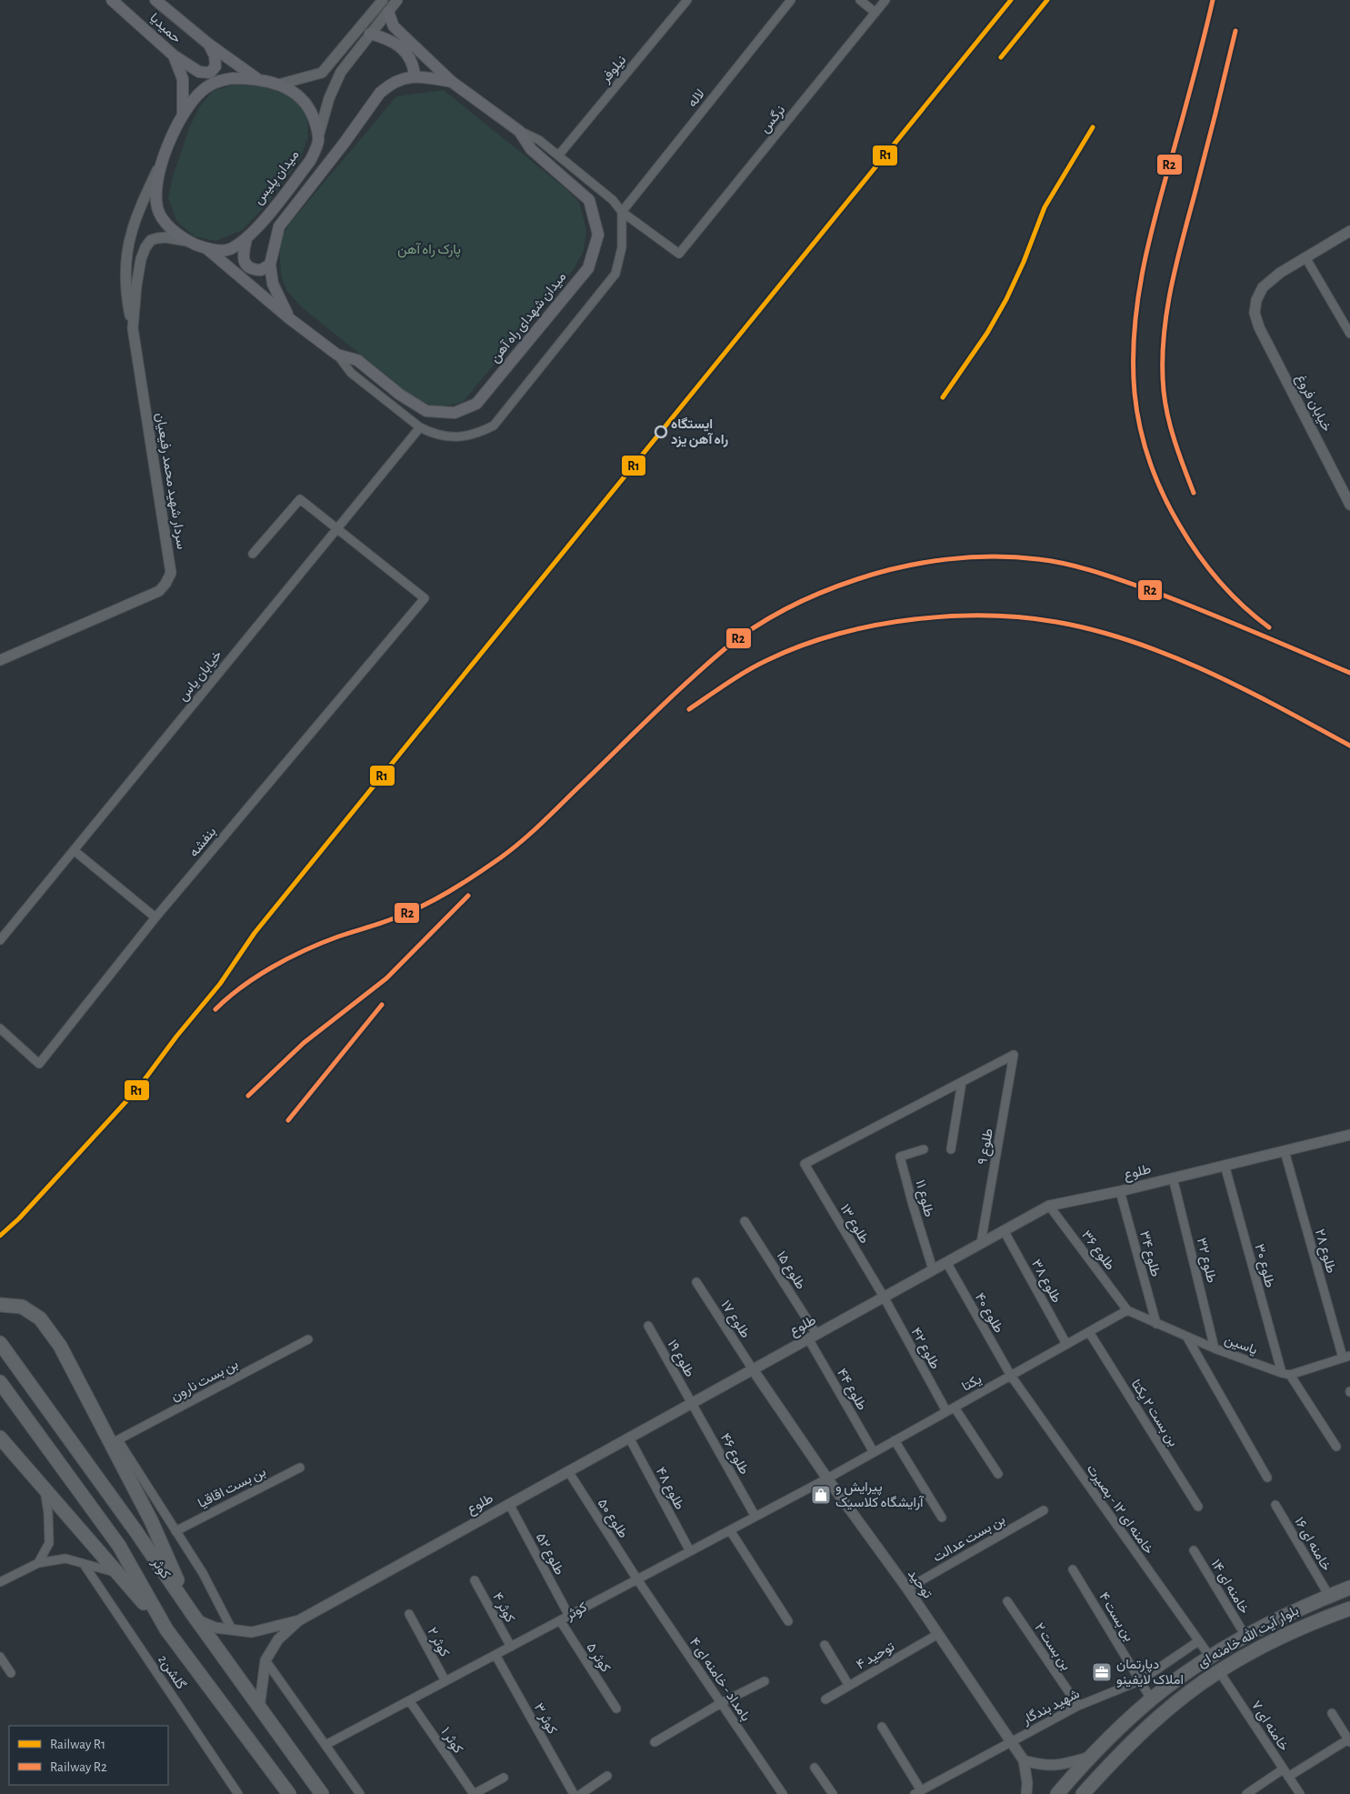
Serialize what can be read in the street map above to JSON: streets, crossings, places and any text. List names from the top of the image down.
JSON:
{
  "streets": {
    "main road": [
      "حمیدیا",
      "میدان پلیس",
      "میدان شهدای راه آهن",
      "کوثر",
      "بلوار آیت الله خامنه ای"
    ],
    "street": [
      "نیلوفر",
      "لاله",
      "نرگس",
      "خیابان فروغ",
      "سردار شهید محمد رفیعیان",
      "خیابان یاس",
      "بنفشه",
      "طلوع ۹",
      "طلوع",
      "طلوع ۱۱",
      "طلوع ۱۳",
      "طلوع ۳۶",
      "طلوع ۲۸",
      "طلوع ۳۴",
      "طلوع ۳۲",
      "طلوع ۳۰",
      "طلوع ۱۵",
      "طلوع ۳۸",
      "طلوع ۴۰",
      "طلوع ۱۷",
      "یاسین",
      "طلوع ۴۲",
      "طلوع ۱۹",
      "بن بست نارون",
      "یکتا",
      "طلوع ۴۴",
      "بن بست ۲ یکتا",
      "طلوع ۴۶",
      "بن بست اقاقیا",
      "طلوع ۴۸",
      "خامنه ای ۱۲ - بصیرت",
      "طلوع ۵۰",
      "بن بست عدالت",
      "خامنه ای ۱۶",
      "طلوع ۵۲",
      "توحید",
      "خامنه ای ۱۴",
      "کوثر ۴",
      "بن بست ۴",
      "کوثر ۲",
      "بن بست ۲",
      "توحید ۴",
      "کوثر ۵",
      "گلشن2",
      "بامداد - خامنه ای ۴",
      "شهید بندگار",
      "کوثر ۳",
      "خامنه ای ۷",
      "کوثر ۱"
    ]
  },
  "crossings": [
    ["حمیدیا", "میدان پلیس"],
    ["لاله", "نرگس"],
    ["میدان پلیس", "میدان شهدای راه آهن"],
    ["میدان پلیس", "سردار شهید محمد رفیعیان"],
    ["خیابان یاس", "بنفشه"],
    ["طلوع ۹", "طلوع"],
    ["طلوع ۹", "طلوع ۱۳"],
    ["طلوع", "طلوع ۱۱"],
    ["طلوع", "طلوع ۱۳"],
    ["طلوع", "طلوع ۳۶"],
    ["طلوع", "طلوع ۲۸"],
    ["طلوع", "طلوع ۳۴"],
    ["طلوع", "طلوع ۳۲"],
    ["طلوع", "طلوع ۳۰"],
    ["طلوع", "طلوع ۱۵"],
    ["طلوع", "طلوع ۳۸"],
    ["طلوع", "طلوع ۴۰"],
    ["طلوع", "طلوع ۱۷"],
    ["طلوع", "طلوع ۴۲"],
    ["طلوع", "طلوع ۱۹"],
    ["طلوع", "طلوع ۴۴"],
    ["طلوع", "طلوع ۴۶"],
    ["طلوع", "طلوع ۴۸"],
    ["طلوع", "طلوع ۵۰"],
    ["طلوع", "طلوع ۵۲"],
    ["طلوع", "توحید"],
    ["طلوع ۱۳", "طلوع ۴۲"],
    ["طلوع ۳۶", "یاسین"],
    ["طلوع ۳۶", "یکتا"],
    ["طلوع ۳۴", "یاسین"],
    ["طلوع ۳۲", "یاسین"],
    ["طلوع ۳۰", "یاسین"],
    ["طلوع ۱۵", "طلوع ۴۴"],
    ["طلوع ۳۸", "یکتا"],
    ["طلوع ۴۰", "یکتا"],
    ["طلوع ۴۰", "خامنه ای ۱۲ - بصیرت"],
    ["طلوع ۱۷", "توحید"],
    ["یاسین", "یکتا"],
    ["طلوع ۴۲", "یکتا"],
    ["طلوع ۱۹", "طلوع ۴۶"],
    ["یکتا", "طلوع ۴۴"],
    ["یکتا", "بن بست ۲ یکتا"],
    ["یکتا", "خامنه ای ۱۲ - بصیرت"],
    ["یکتا", "کوثر"],
    ["یکتا", "توحید"],
    ["طلوع ۴۶", "کوثر"],
    ["طلوع ۴۸", "کوثر"],
    ["خامنه ای ۱۲ - بصیرت", "بلوار آیت الله خامنه ای"],
    ["خامنه ای ۱۲ - بصیرت", "شهید بندگار"],
    ["طلوع ۵۰", "کوثر"],
    ["طلوع ۵۰", "بامداد - خامنه ای ۴"],
    ["بن بست عدالت", "توحید"],
    ["خامنه ای ۱۶", "بلوار آیت الله خامنه ای"],
    ["طلوع ۵۲", "کوثر"],
    ["کوثر", "توحید"],
    ["کوثر", "کوثر ۴"],
    ["کوثر", "کوثر ۲"],
    ["کوثر", "کوثر ۵"],
    ["کوثر", "بامداد - خامنه ای ۴"],
    ["کوثر", "کوثر ۳"],
    ["کوثر", "کوثر ۱"],
    ["توحید", "توحید ۴"],
    ["توحید", "شهید بندگار"],
    ["خامنه ای ۱۴", "بلوار آیت الله خامنه ای"],
    ["بن بست ۴", "بلوار آیت الله خامنه ای"],
    ["بن بست ۴", "شهید بندگار"],
    ["بلوار آیت الله خامنه ای", "خامنه ای ۷"],
    ["بن بست ۲", "شهید بندگار"]
  ],
  "parks": ["پارک راه آهن"],
  "places": {
    "other": ["ایستگاه راه آهن یزد"],
    "shop": ["پیرایش و آرایشگاه کلاسیک"],
    "office": ["دپارتمان املاک لایفینو"]
  },
  "lines": ["rail line R1", "rail line R2"],
  "legend": ["Railway R1", "Railway R2"]
}
